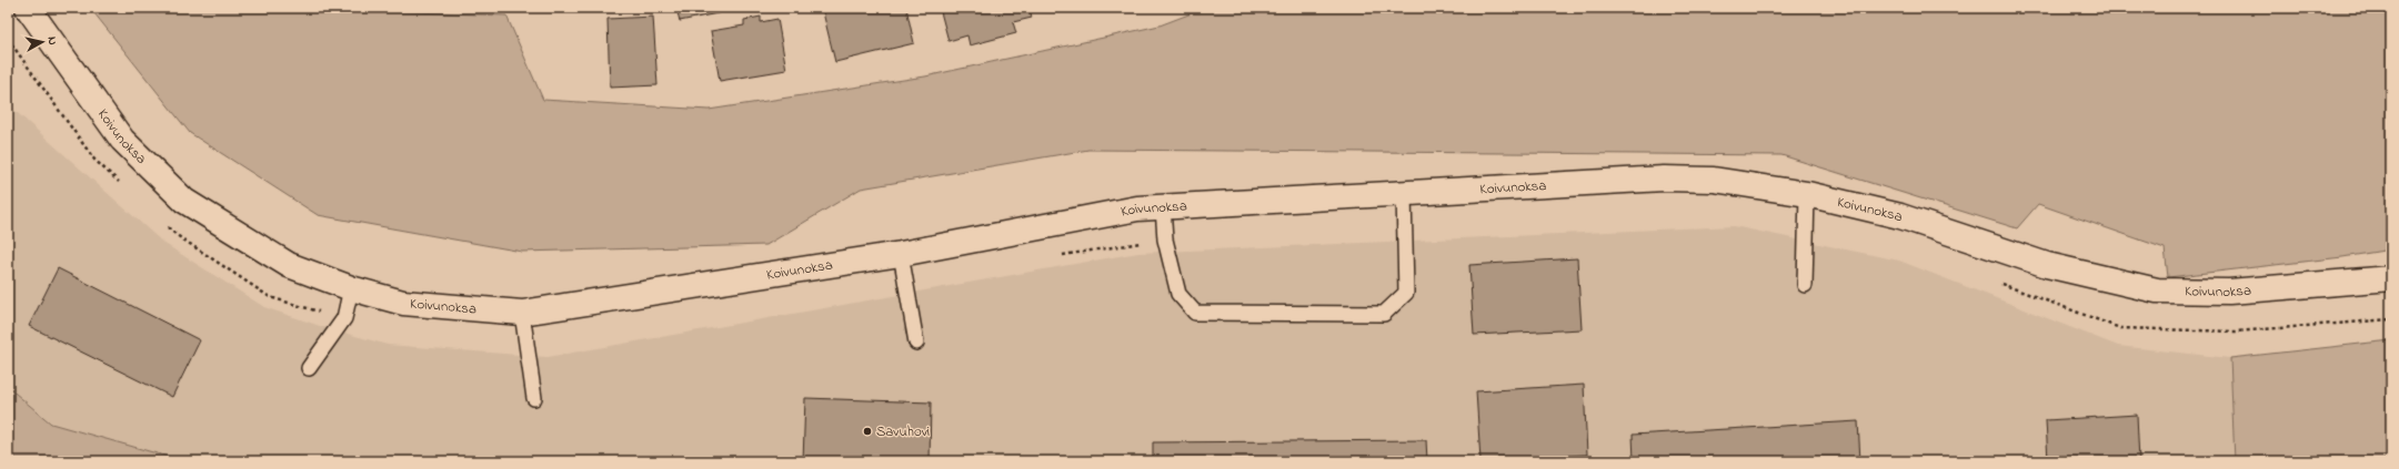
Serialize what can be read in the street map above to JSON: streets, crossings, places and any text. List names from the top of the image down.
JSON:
{
  "streets": {
    "street": ["Koivunoksa"]
  },
  "places": ["Savuhovi"],
  "north": "right"
}
